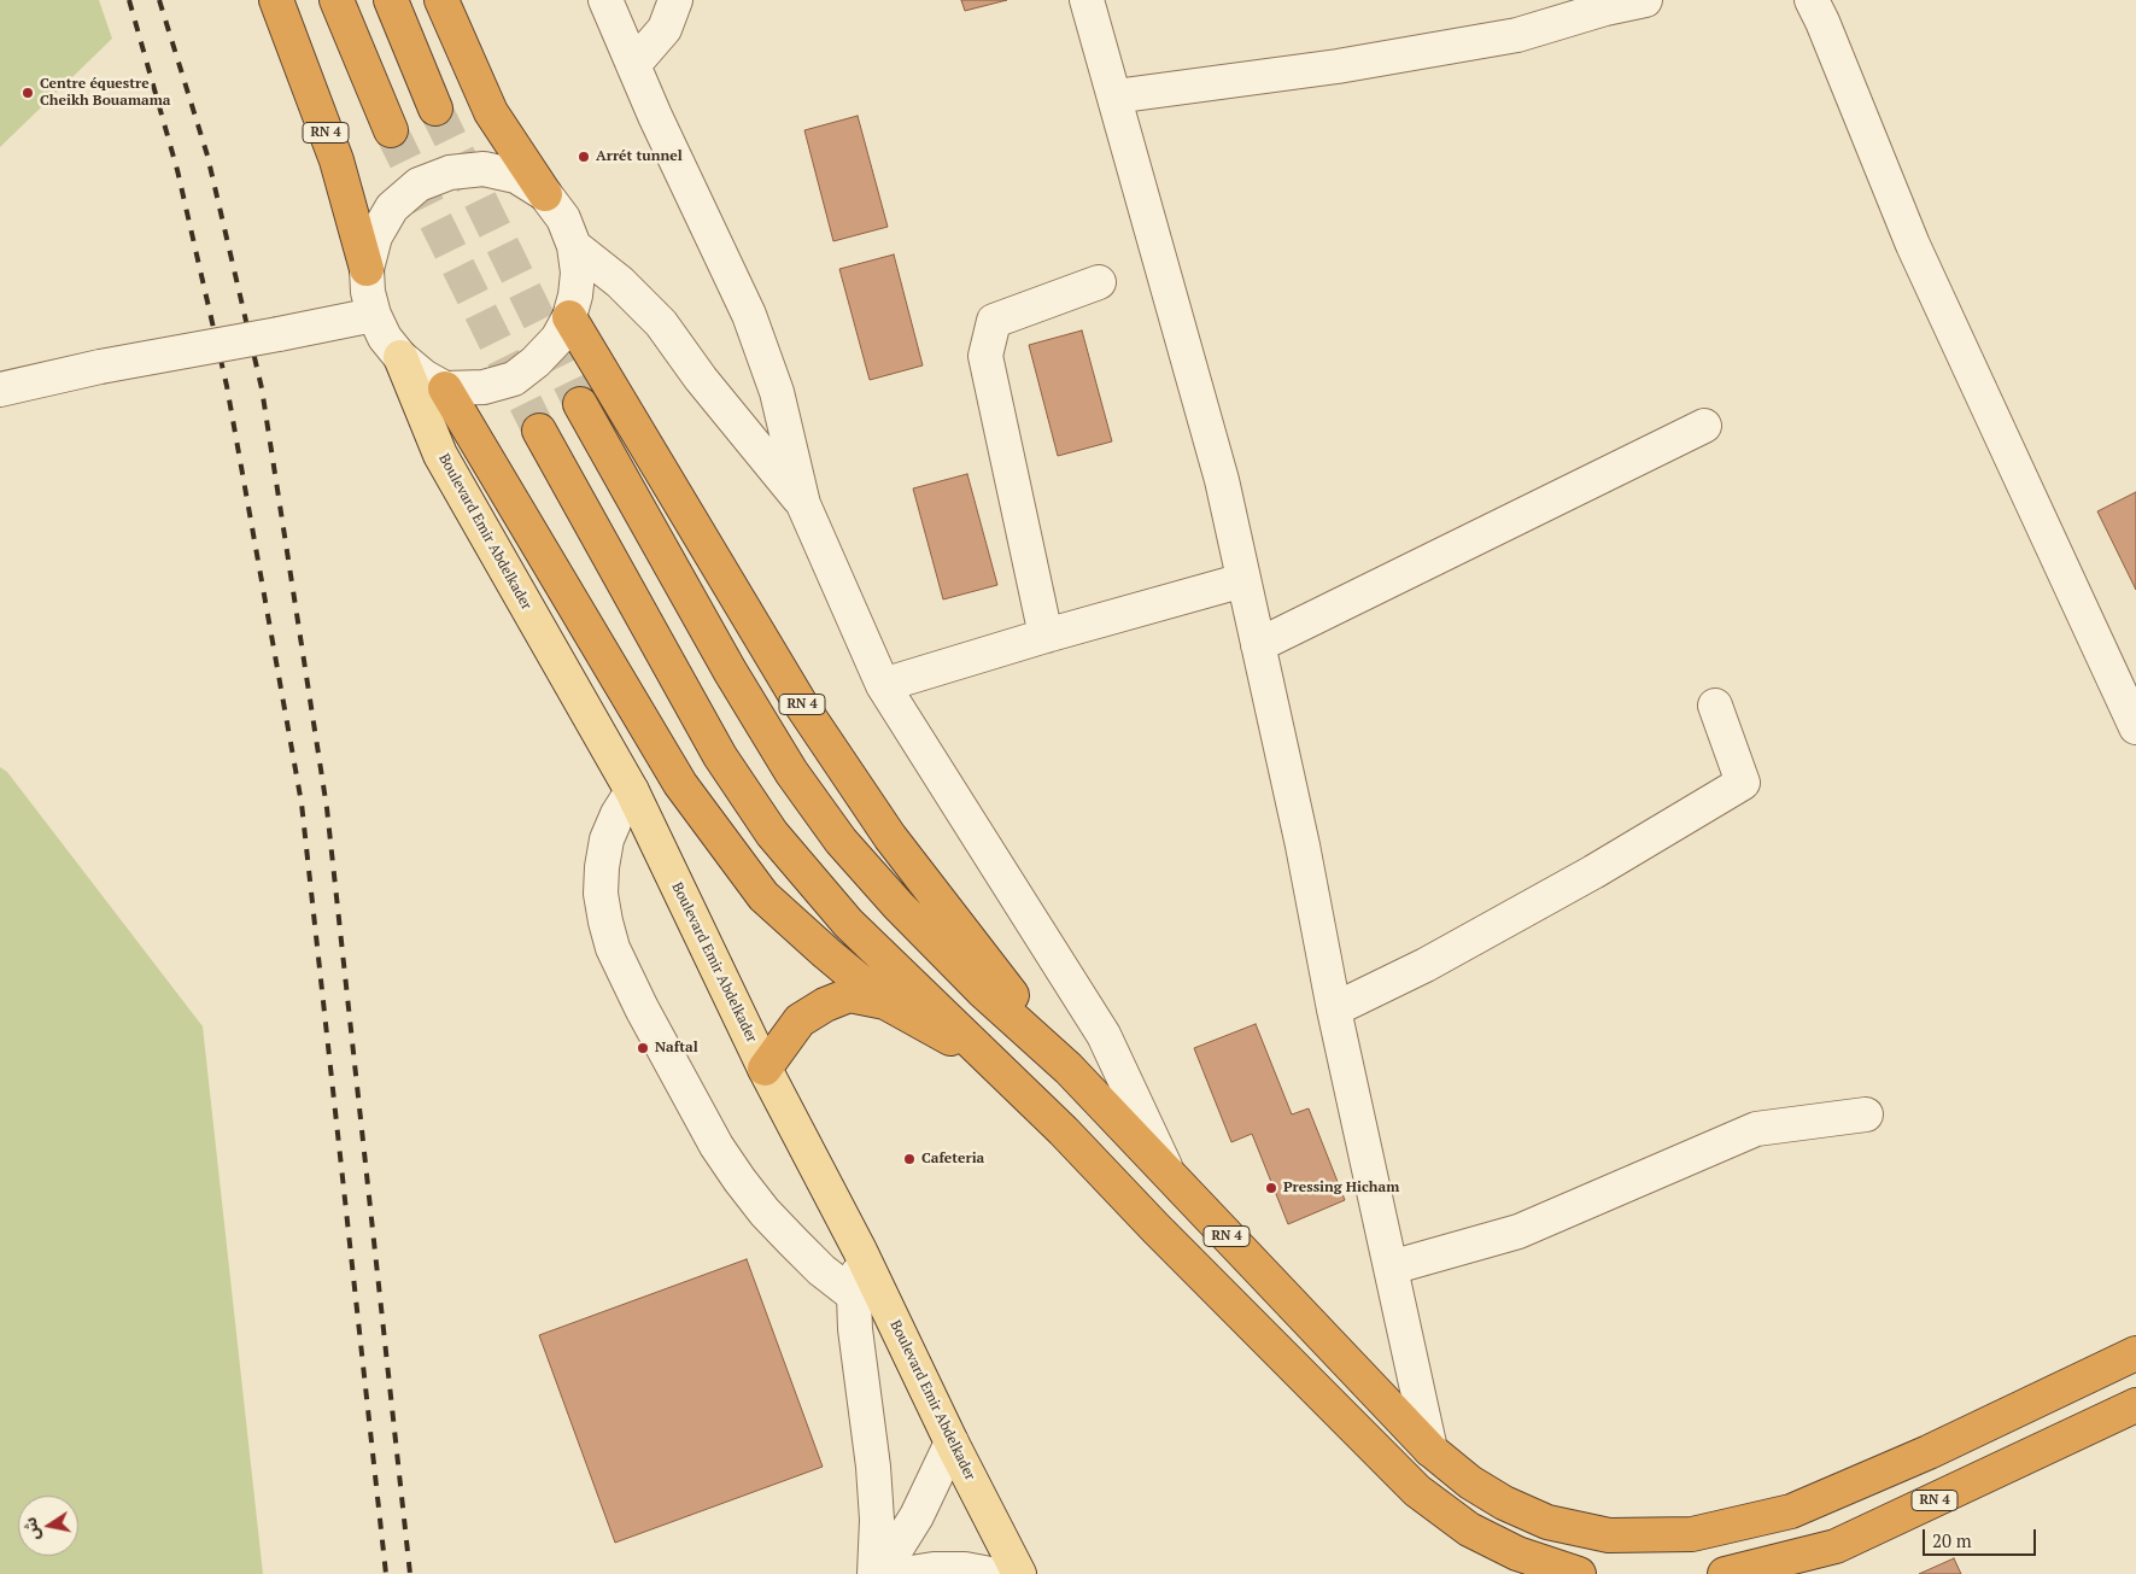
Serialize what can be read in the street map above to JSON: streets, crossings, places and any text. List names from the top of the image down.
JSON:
{
  "streets": {
    "highway": ["RN 4"],
    "main road": ["Boulevard Emir Abdelkader"]
  },
  "crossings": [
    ["RN 4", "Boulevard Emir Abdelkader"]
  ],
  "places": [
    "Centre équestre Cheikh Bouamama",
    "Arrét tunnel",
    "Naftal",
    "Cafeteria",
    "Pressing Hicham"
  ],
  "scale_bar": "20 m",
  "north": "left"
}
